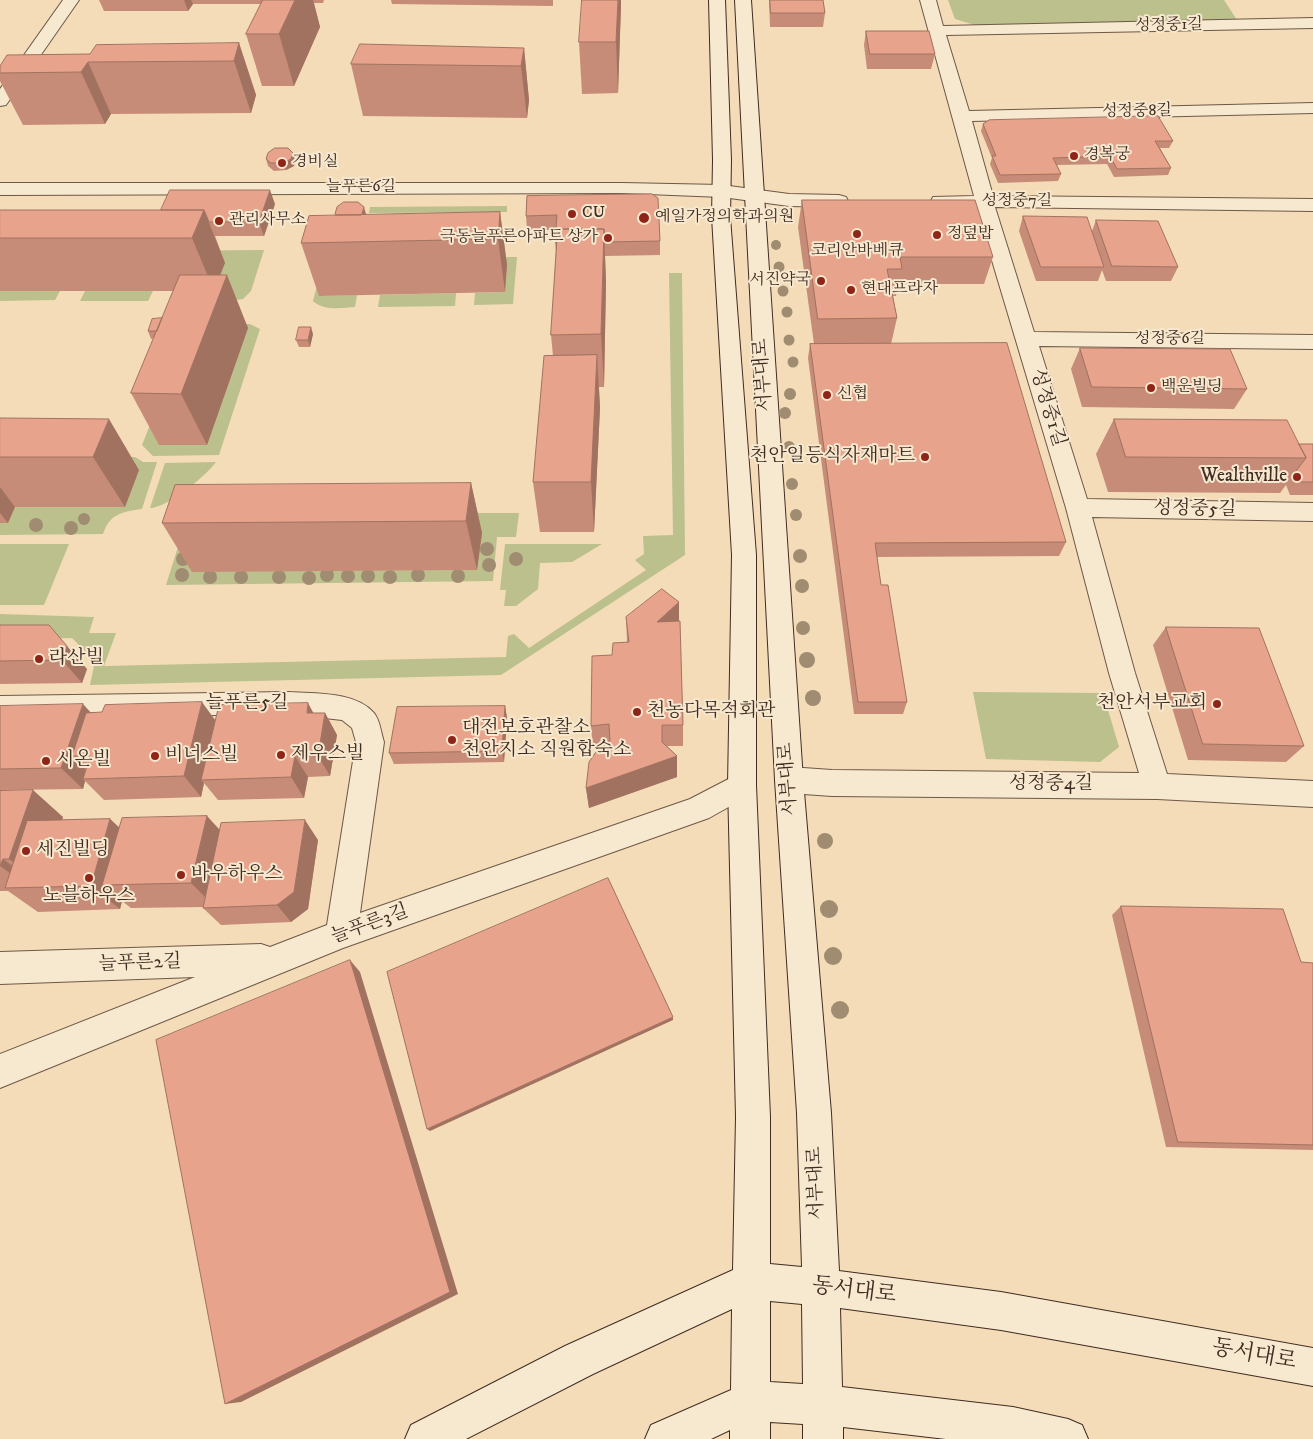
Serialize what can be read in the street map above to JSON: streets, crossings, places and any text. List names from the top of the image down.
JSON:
{
  "streets": {
    "street": [
      "성정중1길",
      "성정중8길",
      "늘푸른6길",
      "성정중7길",
      "성정중6길",
      "서부대로",
      "성정중5길",
      "늘푸른5길",
      "성정중4길",
      "늘푸른3길",
      "늘푸른2길",
      "동서대로"
    ]
  },
  "crossings": [
    ["성정중1길", "성정중8길"],
    ["성정중1길", "성정중7길"],
    ["성정중1길", "성정중6길"],
    ["성정중1길", "성정중5길"],
    ["성정중1길", "성정중4길"],
    ["늘푸른6길", "서부대로"],
    ["서부대로", "성정중4길"],
    ["서부대로", "늘푸른3길"],
    ["서부대로", "동서대로"],
    ["늘푸른5길", "늘푸른3길"],
    ["늘푸른3길", "늘푸른2길"]
  ],
  "places": [
    "경복궁",
    "경비실",
    "CU",
    "예일가정의학과의원",
    "관리사무소",
    "코리안바베큐",
    "정덮밥",
    "극동늘푸른아파트 상가",
    "서진약국",
    "현대프라자",
    "백운빌딩",
    "신협",
    "천안일등식자재마트",
    "Wealthville",
    "라산빌",
    "천안서부교회",
    "천농다목적회관",
    "대전보호관찰소 천안지소 직원합숙소",
    "제우스빌",
    "비너스빌",
    "시온빌",
    "세진빌딩",
    "바우하우스",
    "노블하우스"
  ]
}
